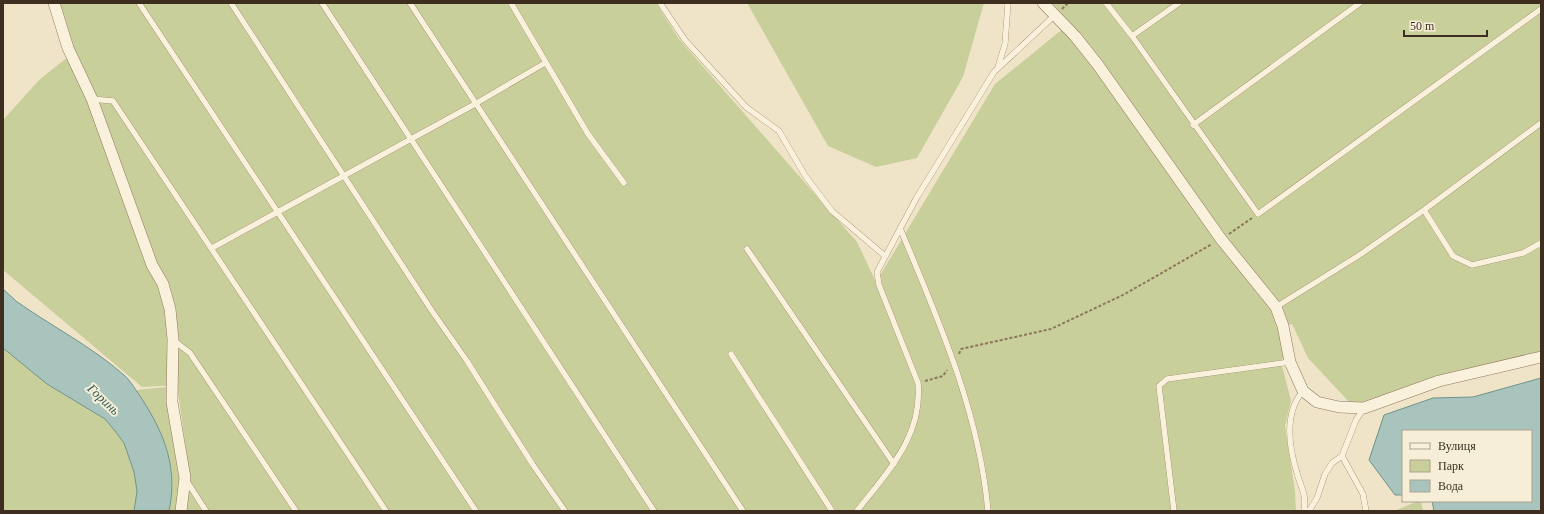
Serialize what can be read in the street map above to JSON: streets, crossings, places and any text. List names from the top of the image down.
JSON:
{
  "water": ["Горинь"],
  "legend": ["Вулиця", "Парк", "Вода"],
  "scale_bar": "50 m"
}
